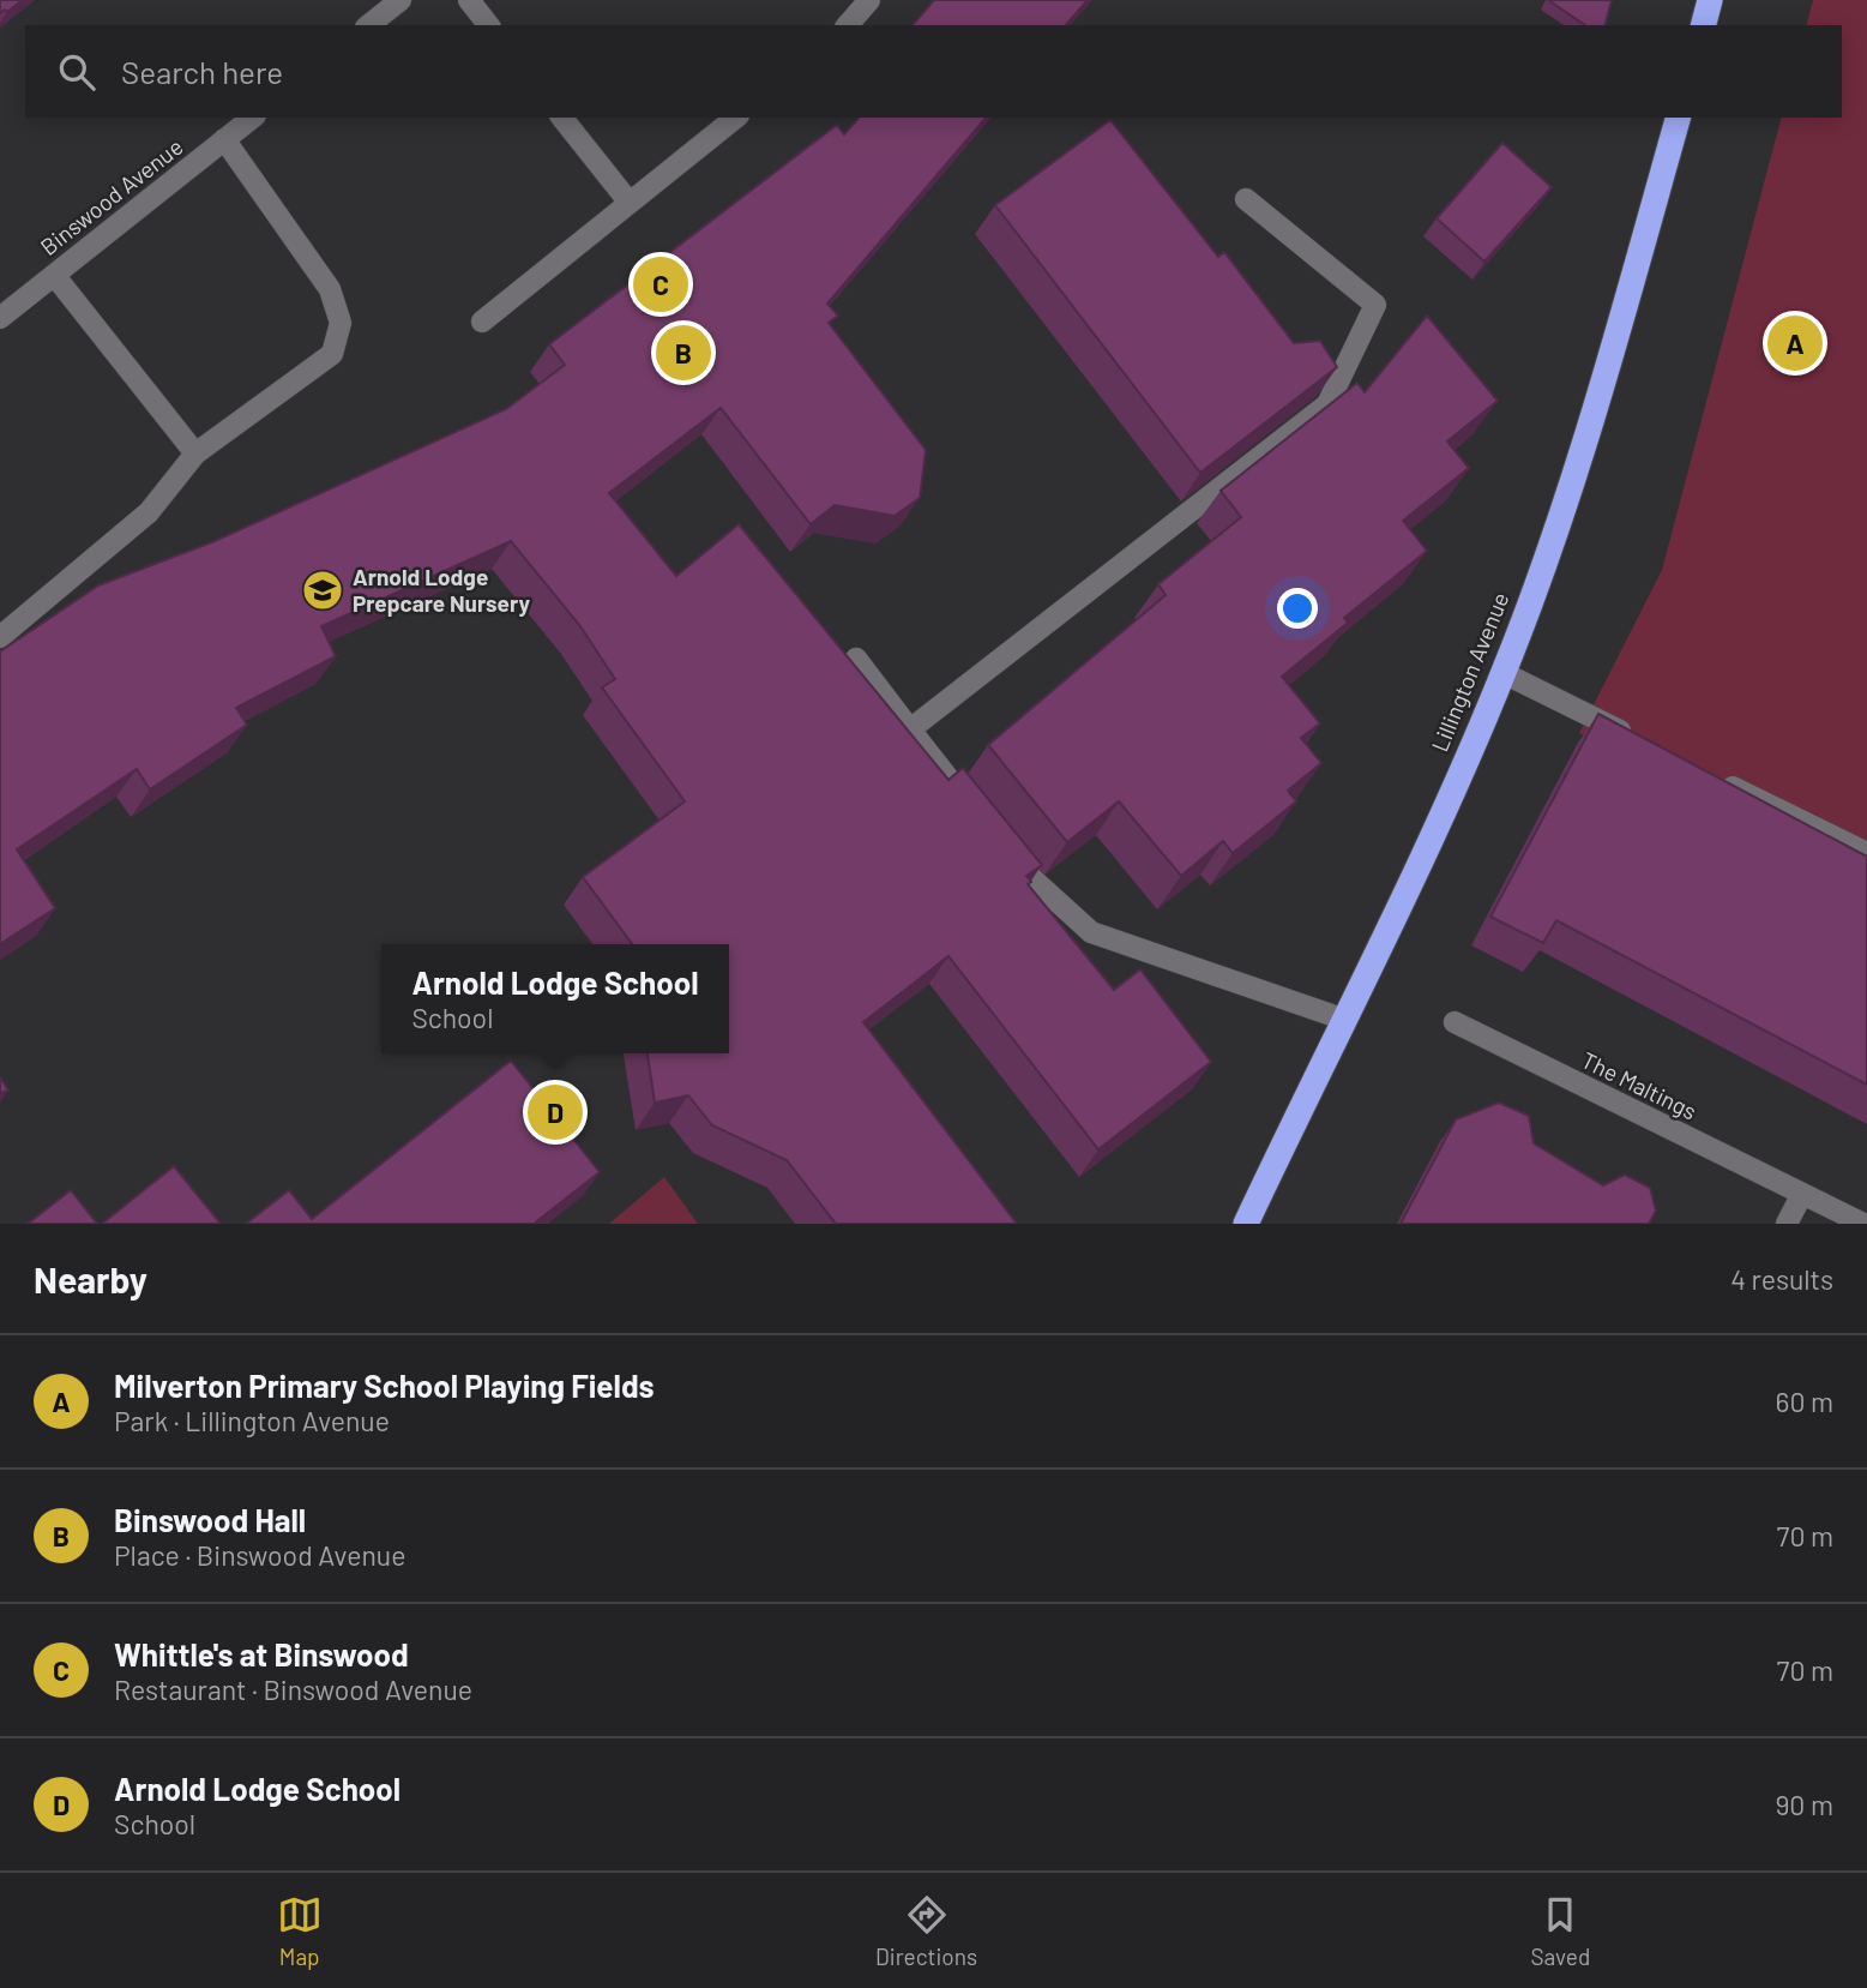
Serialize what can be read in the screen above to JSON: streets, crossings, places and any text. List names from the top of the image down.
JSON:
{
  "streets": {
    "highway": ["Lillington Avenue"],
    "street": ["Binswood Avenue", "The Maltings"]
  },
  "places": {
    "school or university": ["Arnold Lodge Prepcare Nursery"]
  },
  "page": {
    "search": "Search here",
    "pins": [
      "C",
      "A",
      "B",
      "D"
    ],
    "popup": ["Arnold Lodge School", "School"],
    "heading": ["Nearby", "4 results"],
    "list": [
      {
        "mark": "A",
        "name": "Milverton Primary School Playing Fields",
        "note": "Park · Lillington Avenue",
        "value": "60 m"
      },
      {
        "mark": "B",
        "name": "Binswood Hall",
        "note": "Place · Binswood Avenue",
        "value": "70 m"
      },
      {
        "mark": "C",
        "name": "Whittle's at Binswood",
        "note": "Restaurant · Binswood Avenue",
        "value": "70 m"
      },
      {
        "mark": "D",
        "name": "Arnold Lodge School",
        "note": "School",
        "value": "90 m"
      }
    ],
    "nav": ["Map", "Directions", "Saved"]
  }
}
